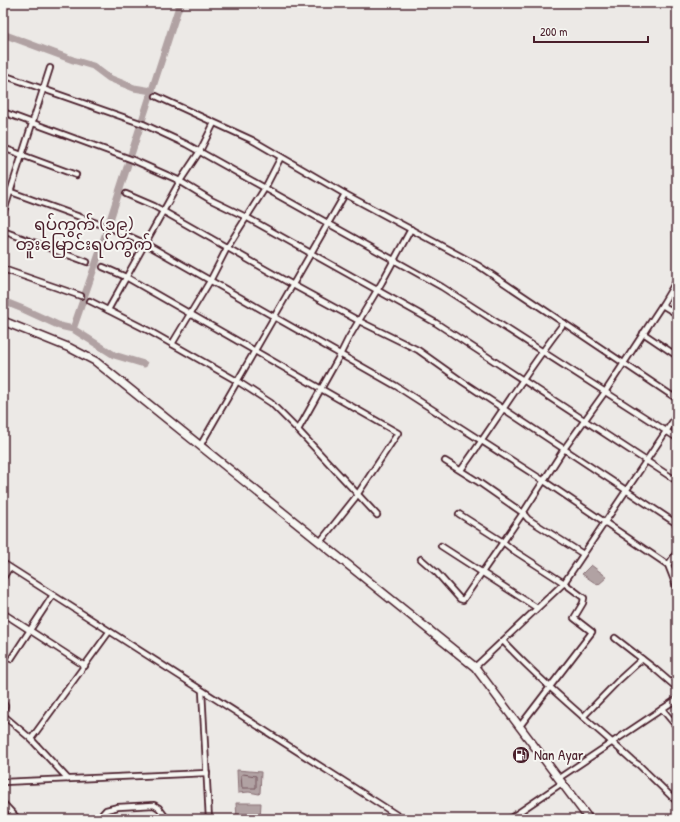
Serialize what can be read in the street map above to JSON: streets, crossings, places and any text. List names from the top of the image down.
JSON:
{
  "districts": ["ရပ်ကွက် (၁၉) တူးမြောင်းရပ်ကွက်"],
  "places": {
    "fuel station": ["Nan Ayar"]
  },
  "scale_bar": "200 m"
}
